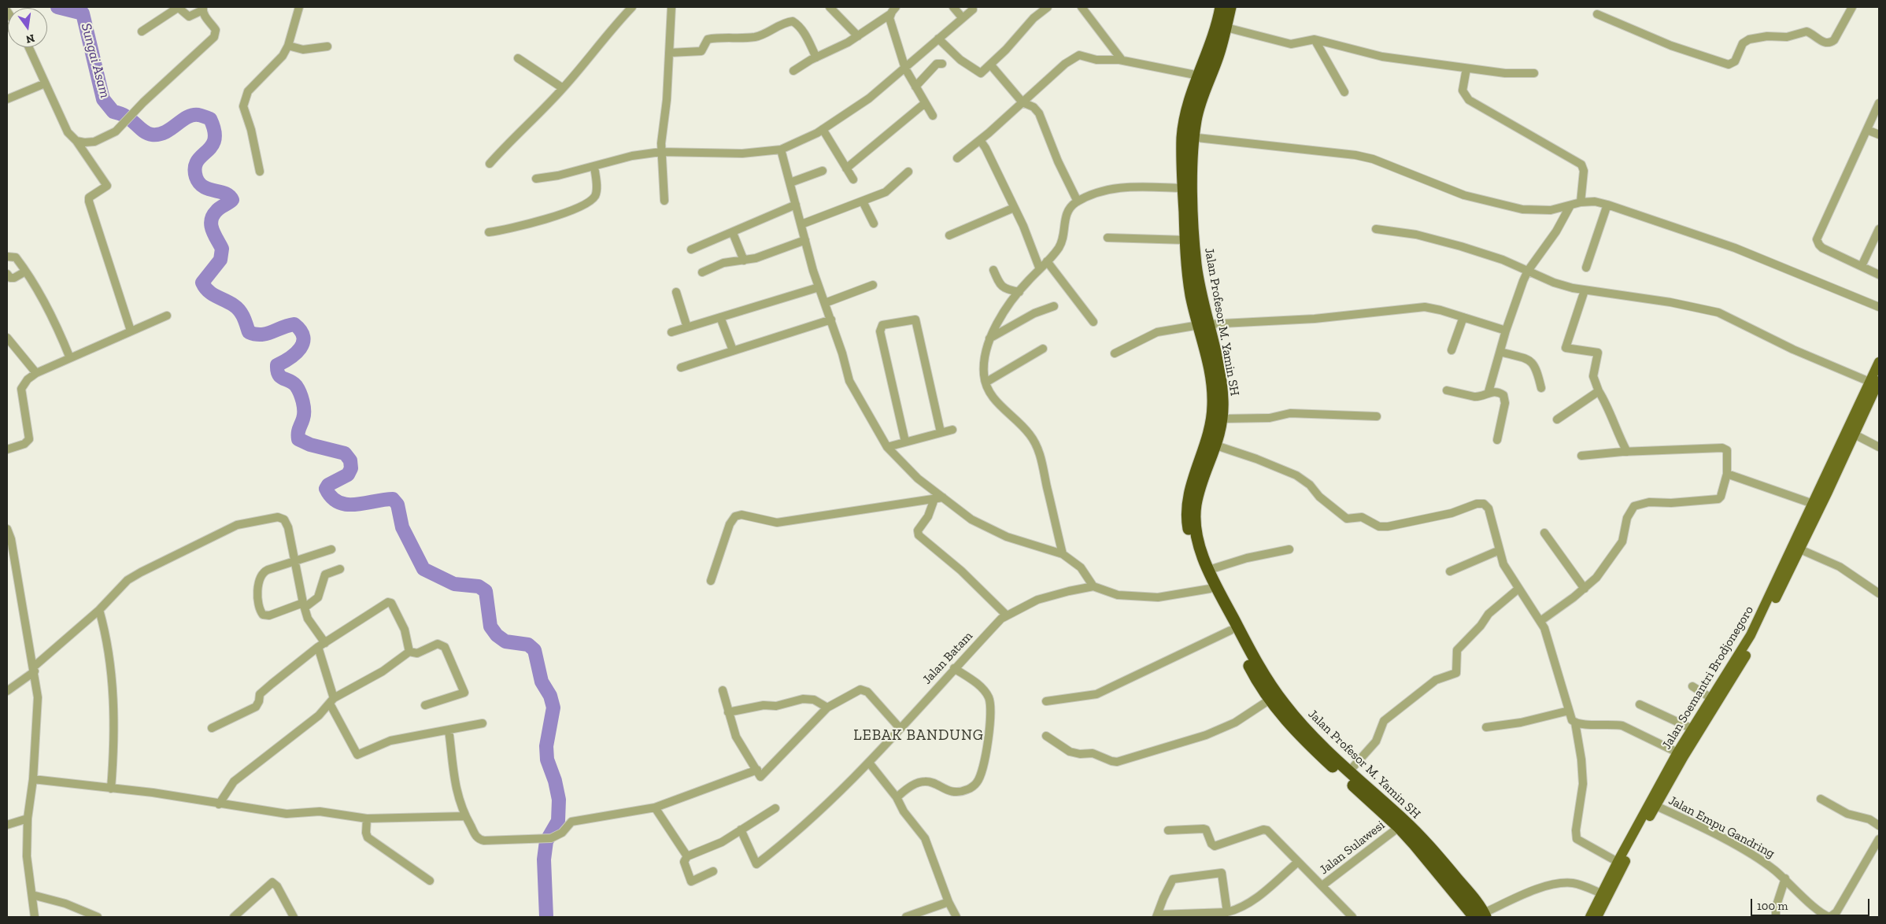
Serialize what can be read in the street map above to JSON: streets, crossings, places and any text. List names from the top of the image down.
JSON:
{
  "streets": {
    "highway": ["Jalan Profesor M. Yamin SH"],
    "main road": ["Jalan Soemantri Brodjonegoro"],
    "street": ["Jalan Batam", "Jalan Empu Gandring", "Jalan Sulawesi"]
  },
  "crossings": [
    ["Jalan Profesor M. Yamin SH", "Jalan Sulawesi"],
    ["Jalan Soemantri Brodjonegoro", "Jalan Empu Gandring"]
  ],
  "districts": ["LEBAK BANDUNG"],
  "water": ["Sungai Asam"],
  "scale_bar": "100 m",
  "north": "bottom"
}
